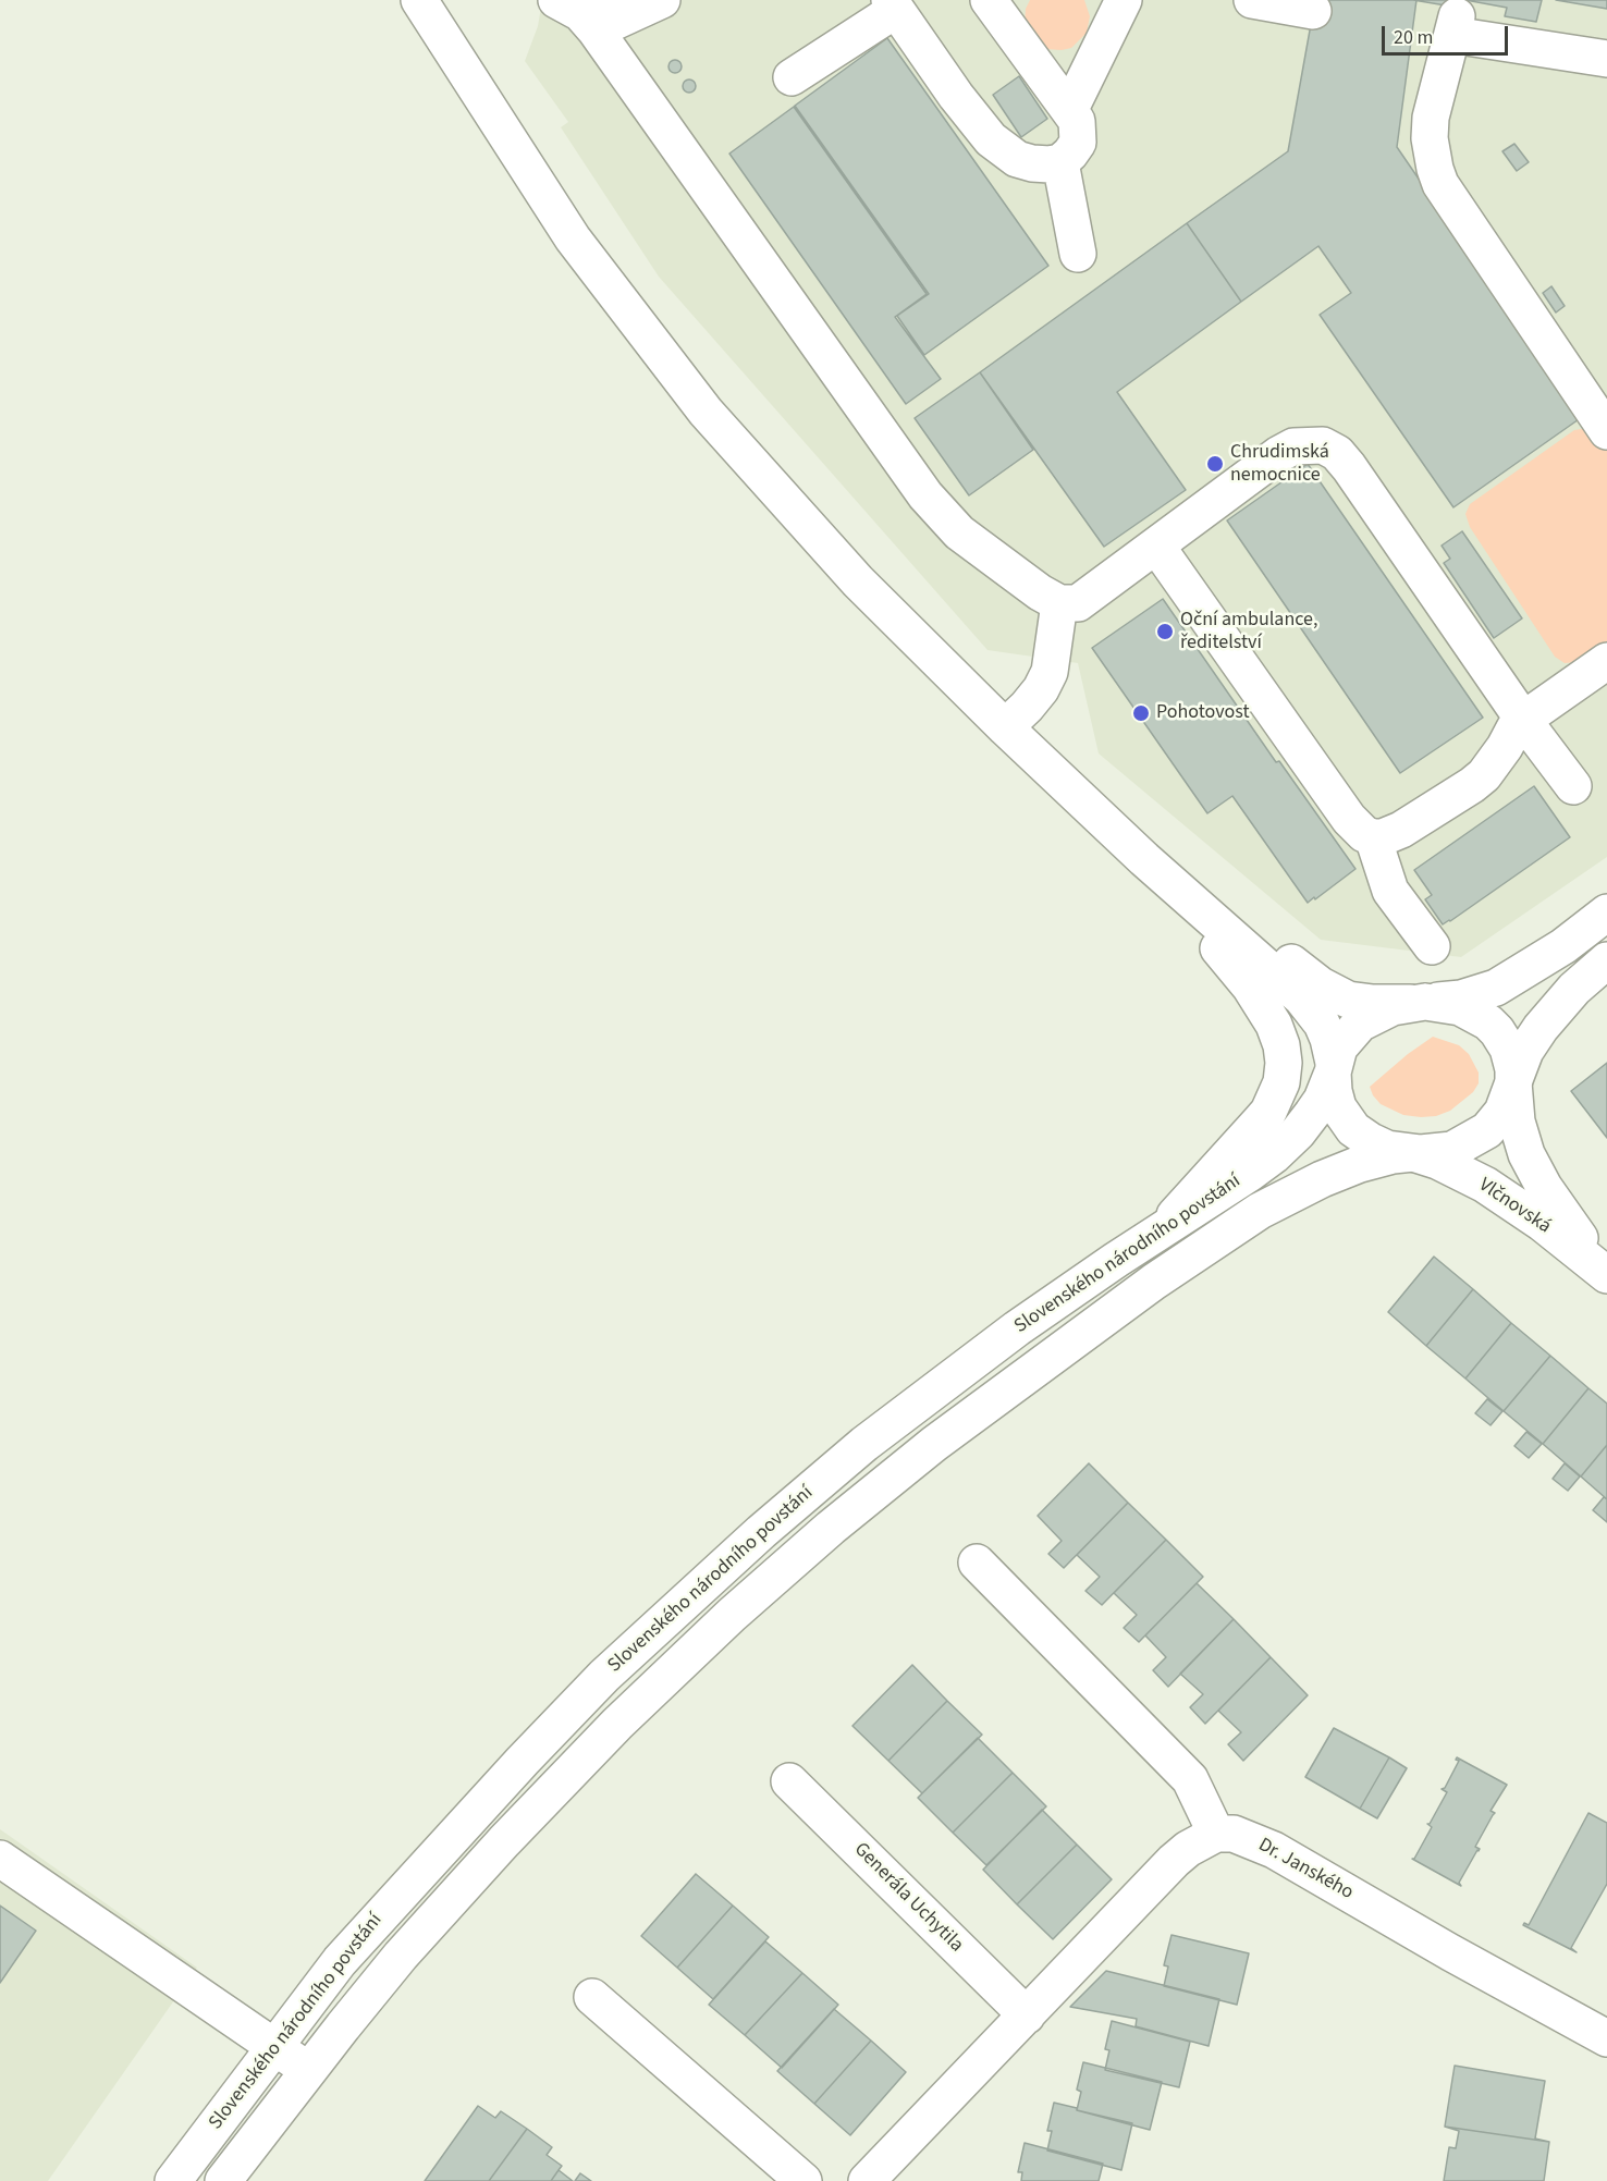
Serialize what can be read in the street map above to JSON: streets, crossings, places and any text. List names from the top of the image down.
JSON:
{
  "streets": {
    "street": [
      "Vlčnovská",
      "Slovenského národního povstání",
      "Dr. Janského",
      "Generála Uchytila"
    ]
  },
  "crossings": [
    ["Vlčnovská", "Slovenského národního povstání"]
  ],
  "places": ["Chrudimská nemocnice", "Oční ambulance, ředitelství", "Pohotovost"],
  "scale_bar": "20 m"
}
